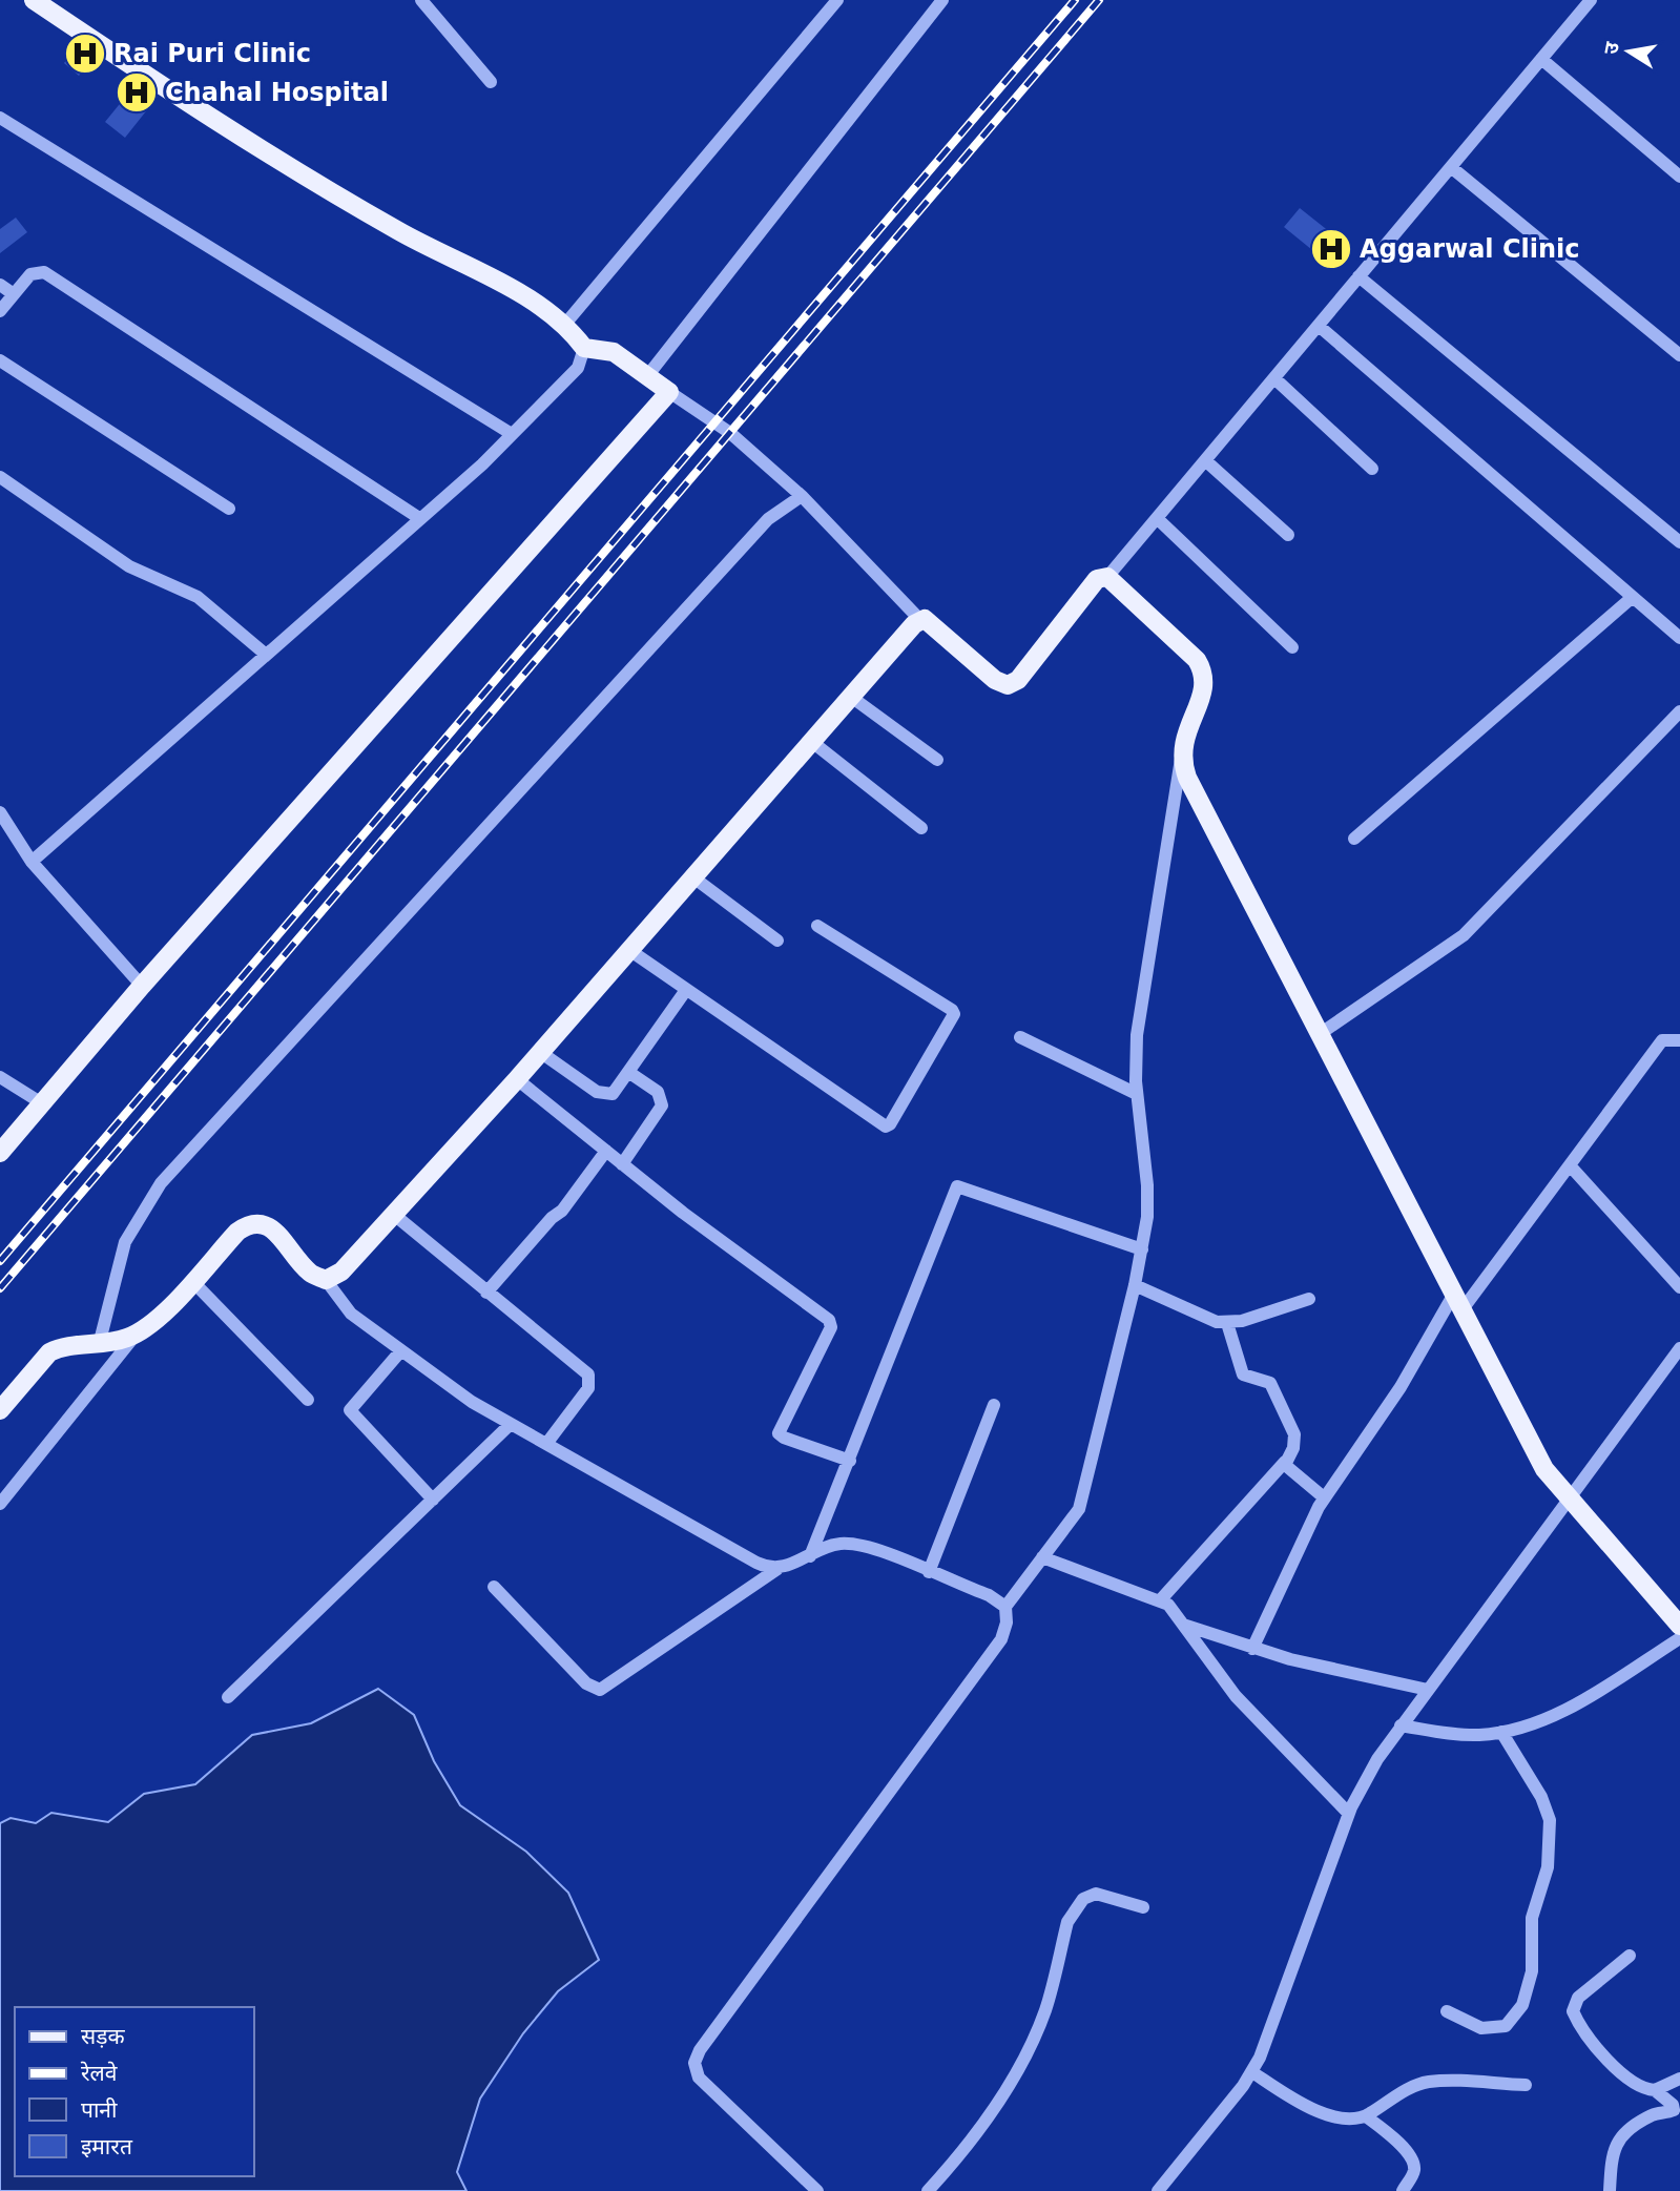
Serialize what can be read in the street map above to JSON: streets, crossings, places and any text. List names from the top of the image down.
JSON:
{
  "places": {
    "hospital": ["Rai Puri Clinic", "Chahal Hospital", "Aggarwal Clinic"]
  },
  "legend": [
    "सड़क",
    "रेलवे",
    "पानी",
    "इमारत"
  ],
  "north": "left"
}
